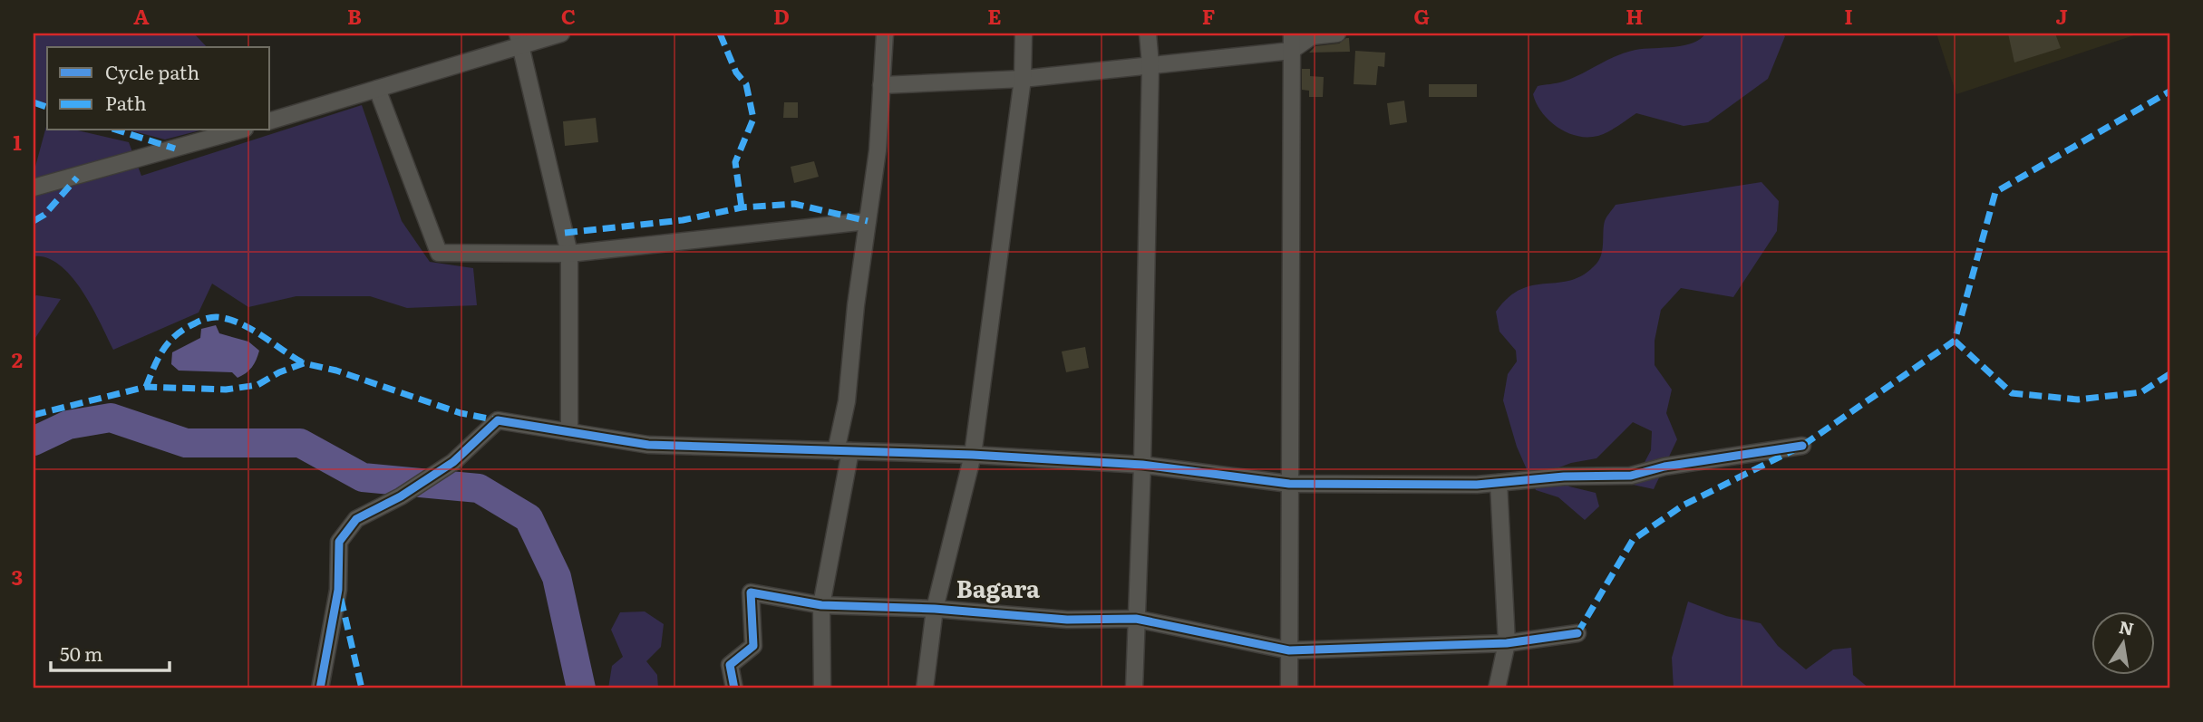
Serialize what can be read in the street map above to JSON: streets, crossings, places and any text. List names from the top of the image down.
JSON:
{
  "districts": ["Bagara"],
  "legend": ["Cycle path", "Path"],
  "scale_bar": "50 m",
  "north": "top",
  "grid": {
    "columns": [
      "A",
      "B",
      "C",
      "D",
      "E",
      "F",
      "G",
      "H",
      "I",
      "J"
    ],
    "rows": ["1", "2", "3"]
  }
}
